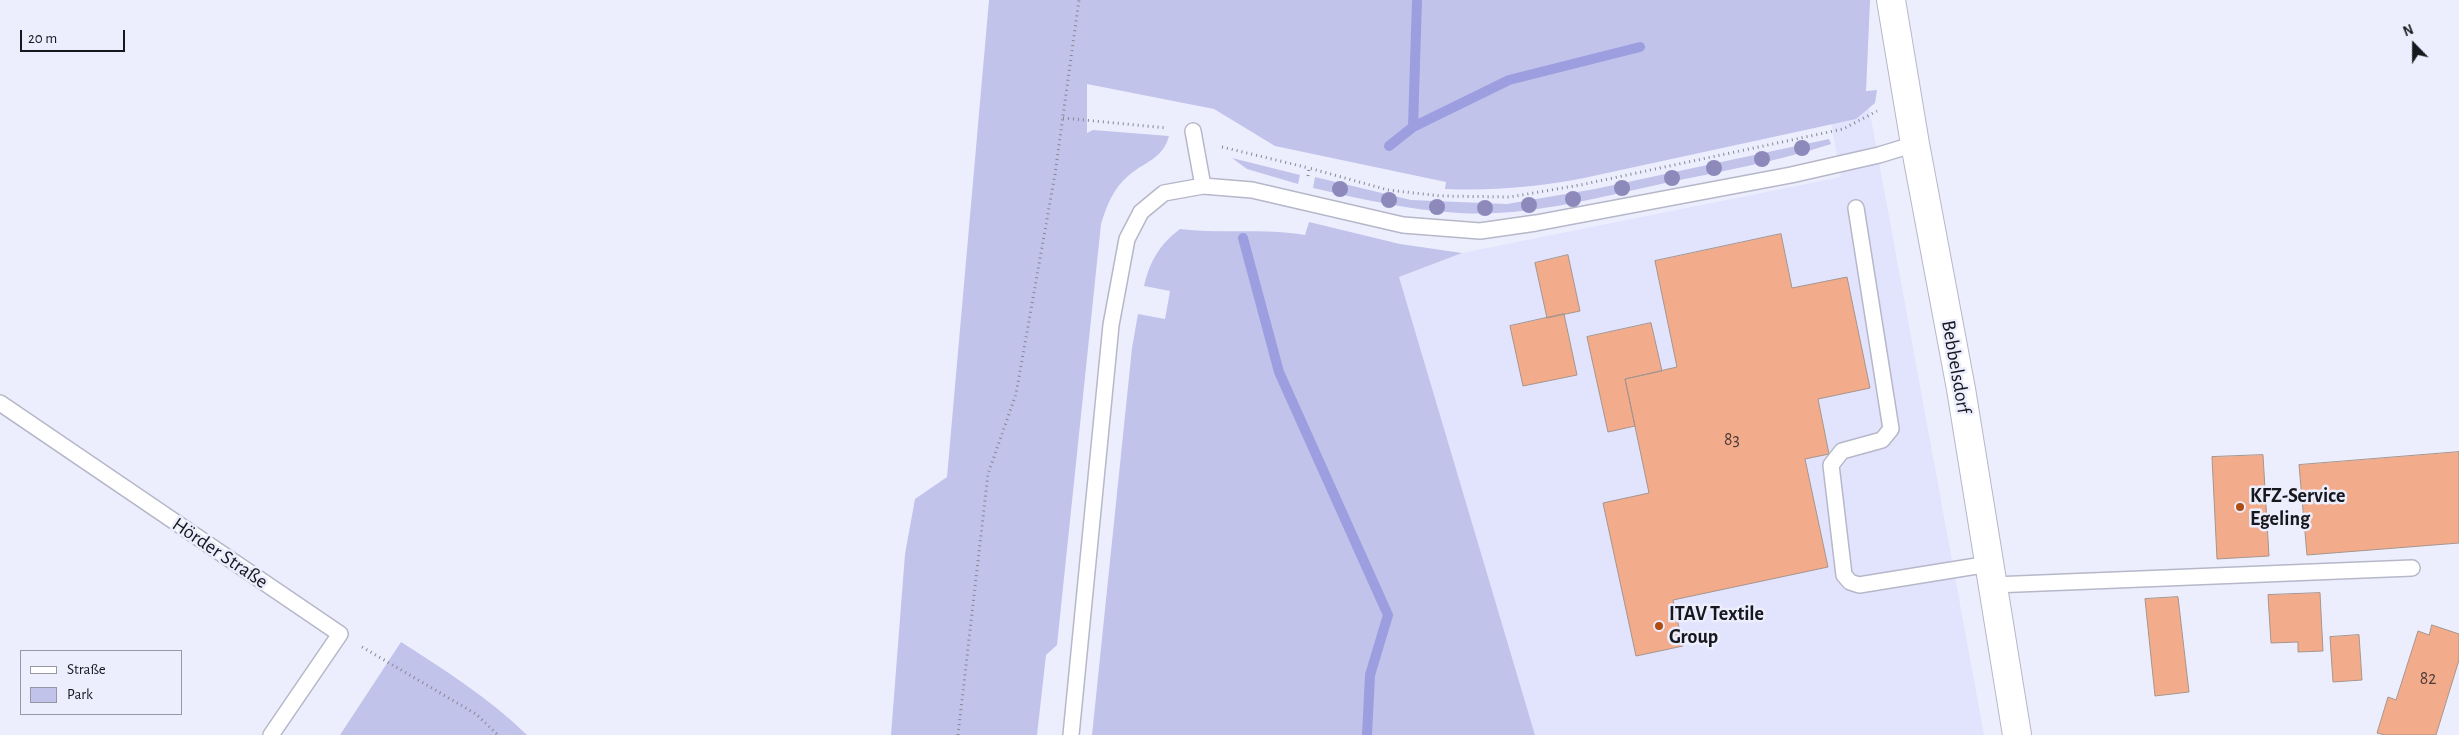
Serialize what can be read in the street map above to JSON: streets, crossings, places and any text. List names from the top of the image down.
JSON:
{
  "streets": {
    "street": ["Bebbelsdorf"],
    "lane": ["Hörder Straße"]
  },
  "places": ["KFZ-Service Egeling", "ITAV Textile Group"],
  "house_numbers": ["83", "82"],
  "legend": ["Straße", "Park"],
  "scale_bar": "20 m",
  "north": "top"
}
